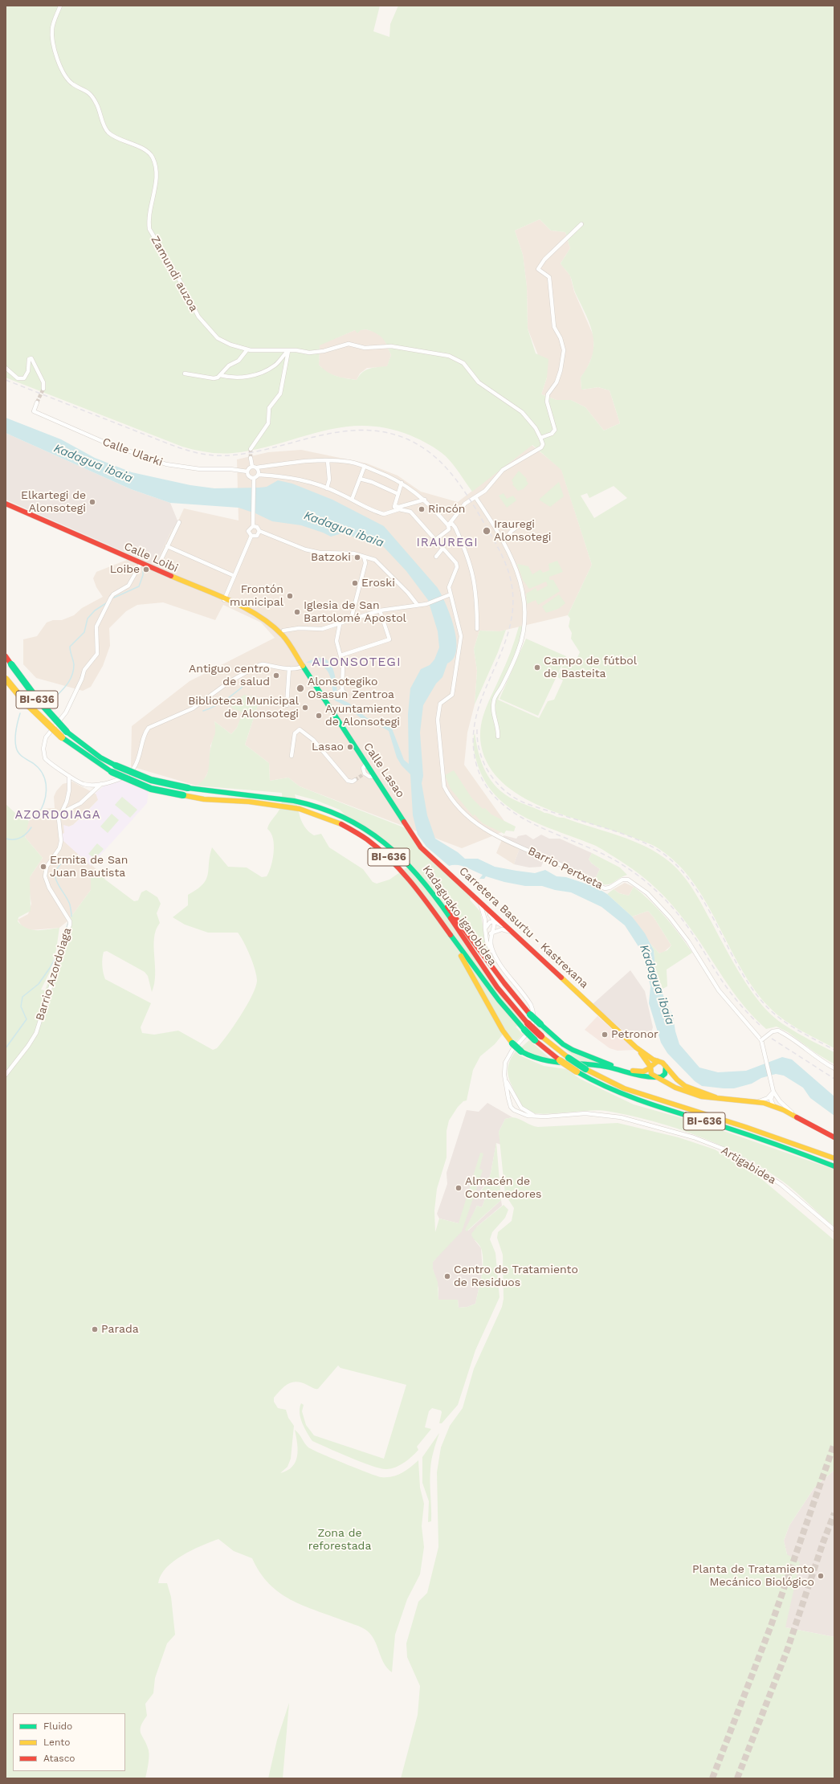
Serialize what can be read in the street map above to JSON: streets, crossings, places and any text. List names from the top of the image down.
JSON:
{
  "streets": {
    "main road": [
      "Calle Loibi",
      "BI-636",
      "Calle Lasao",
      "Kadaguako igarobidea",
      "Carretera Basurtu - Kastrexana"
    ],
    "street": [
      "Zamundi auzoa",
      "Calle Ularki",
      "Barrio Pertxeta",
      "Barrio Azordoiaga",
      "Artigabidea"
    ]
  },
  "crossings": [
    ["Calle Loibi", "Calle Lasao"],
    ["Calle Lasao", "Carretera Basurtu - Kastrexana"]
  ],
  "districts": ["IRAUREGI", "ALONSOTEGI", "AZORDOIAGA"],
  "water": ["Kadagua ibaia"],
  "parks": ["Zona de reforestada"],
  "places": [
    "Elkartegi de Alonsotegi",
    "Rincón",
    "Irauregi Alonsotegi",
    "Batzoki",
    "Loibe",
    "Eroski",
    "Frontón municipal",
    "Iglesia de San Bartolomé Apostol",
    "Campo de fútbol de Basteita",
    "Antiguo centro de salud",
    "Alonsotegiko Osasun Zentroa",
    "Biblioteca Municipal de Alonsotegi",
    "Ayuntamiento de Alonsotegi",
    "Lasao",
    "Ermita de San Juan Bautista",
    "Petronor",
    "Almacén de Contenedores",
    "Centro de Tratamiento de Residuos",
    "Parada",
    "Planta de Tratamiento Mecánico Biológico"
  ],
  "legend": ["Fluido", "Lento", "Atasco"]
}
